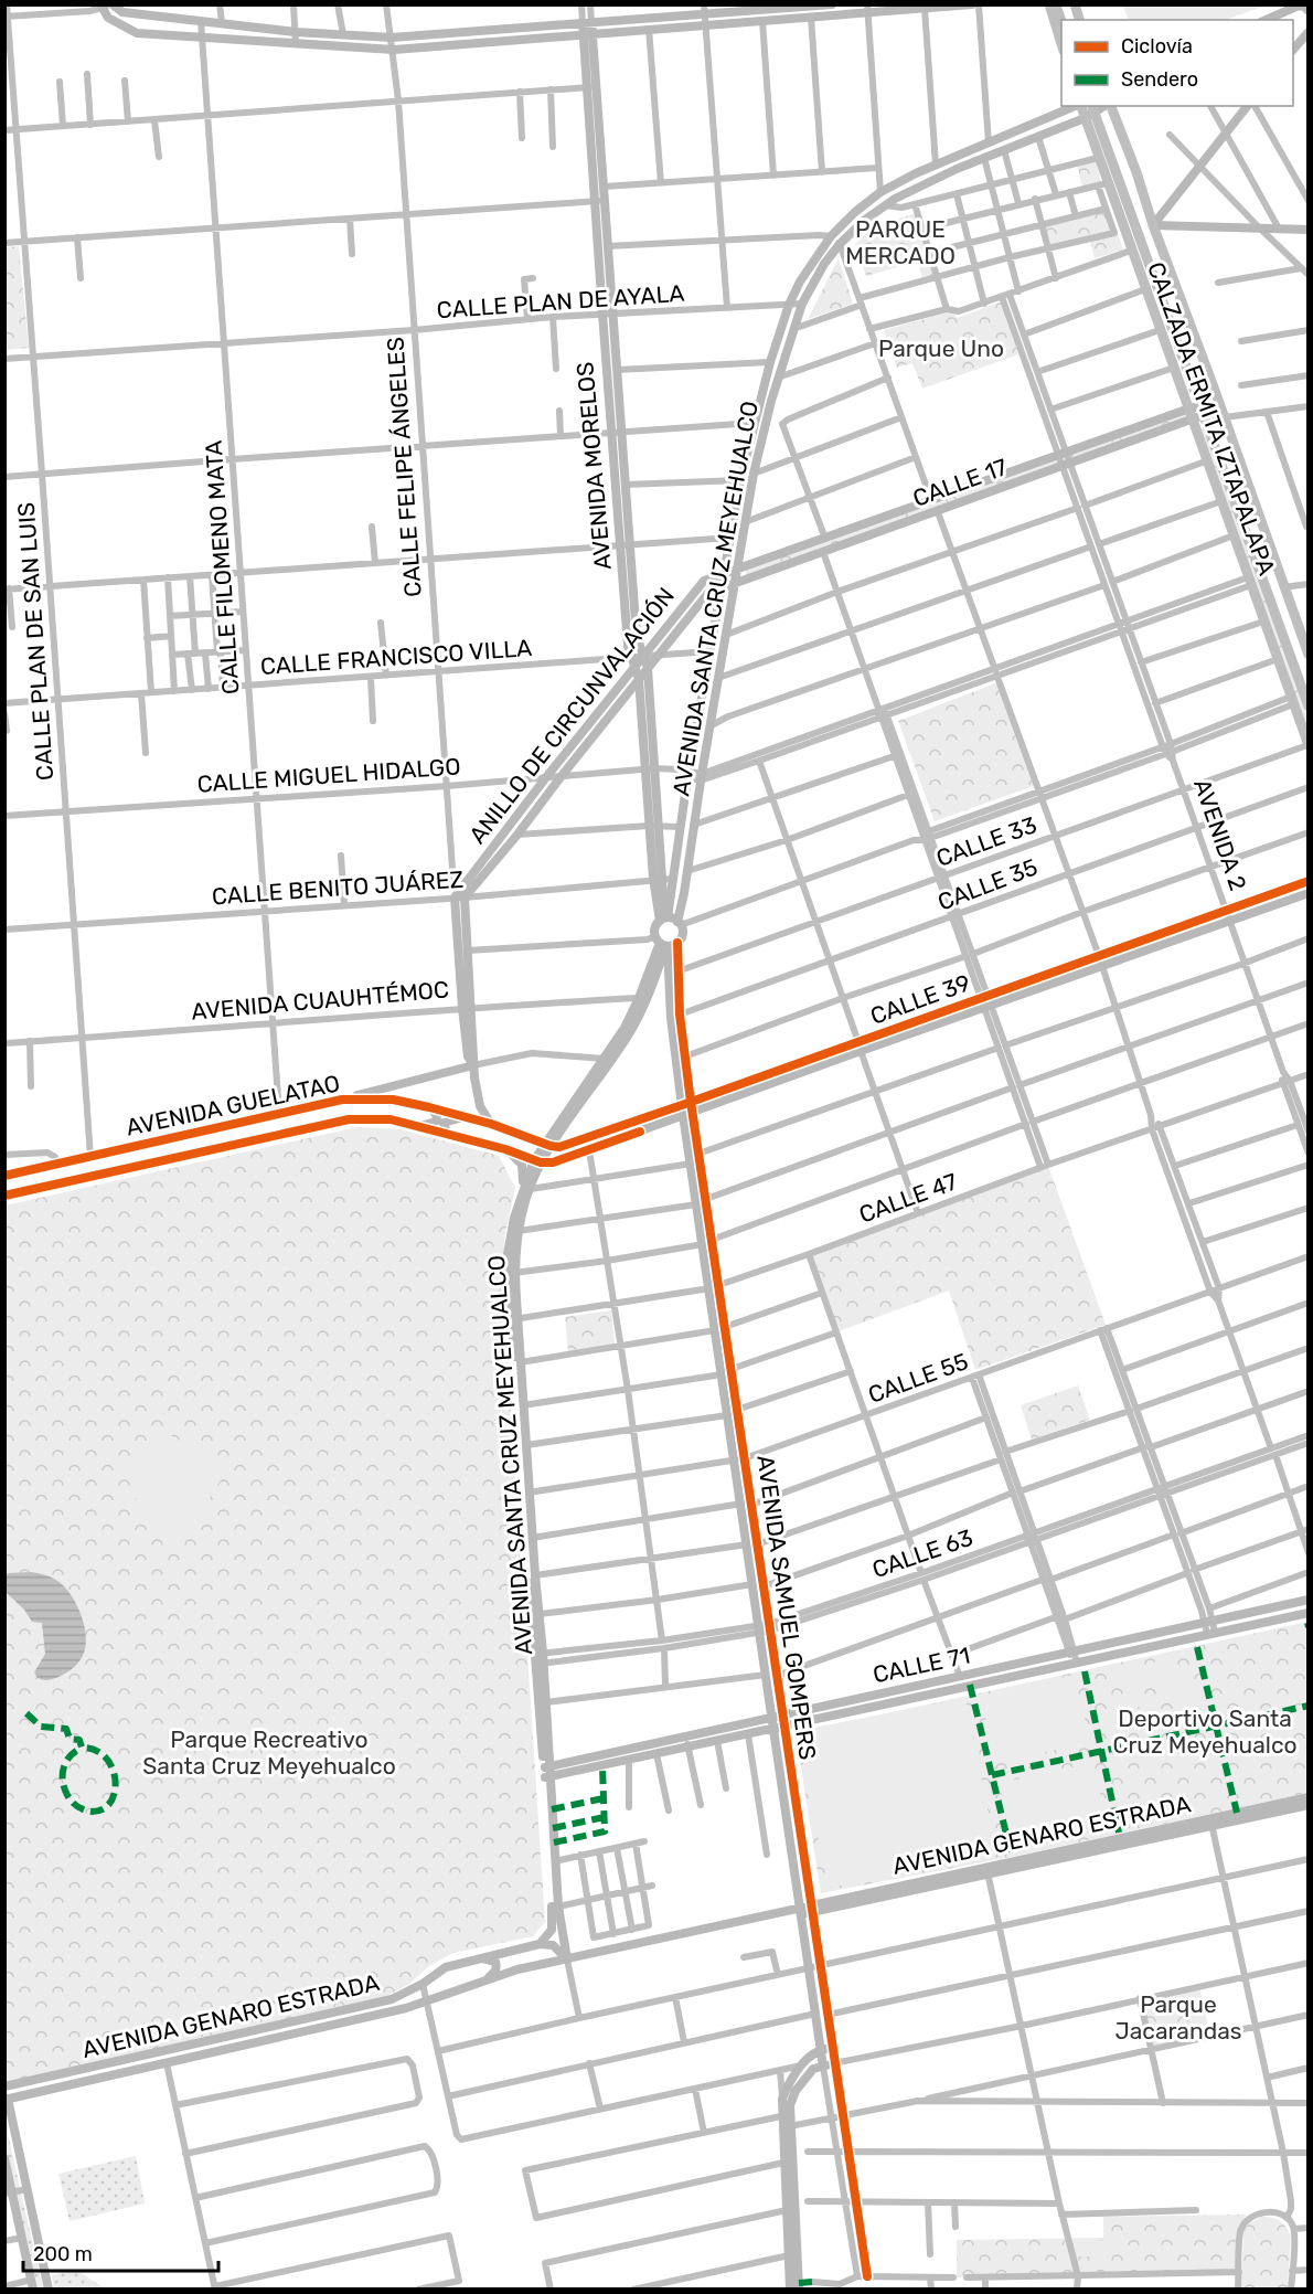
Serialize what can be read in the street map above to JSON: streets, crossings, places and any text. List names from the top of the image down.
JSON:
{
  "streets": {
    "main road": ["CALZADA ERMITA IZTAPALAPA"],
    "street": [
      "CALLE PLAN DE AYALA",
      "AVENIDA MORELOS",
      "CALLE FELIPE ÁNGELES",
      "CALLE 17",
      "CALLE FILOMENO MATA",
      "AVENIDA SANTA CRUZ MEYEHUALCO",
      "CALLE PLAN DE SAN LUIS",
      "CALLE FRANCISCO VILLA",
      "ANILLO DE CIRCUNVALACIÓN",
      "CALLE MIGUEL HIDALGO",
      "AVENIDA 2",
      "CALLE 33",
      "CALLE 35",
      "CALLE BENITO JUÁREZ",
      "CALLE 39",
      "AVENIDA CUAUHTÉMOC",
      "AVENIDA GUELATAO",
      "CALLE 47",
      "CALLE 55",
      "CALLE 63",
      "AVENIDA SAMUEL GOMPERS",
      "CALLE 71",
      "AVENIDA GENARO ESTRADA"
    ]
  },
  "crossings": [
    ["CALLE PLAN DE AYALA", "AVENIDA MORELOS"],
    ["CALLE PLAN DE AYALA", "CALLE FELIPE ÁNGELES"],
    ["CALLE PLAN DE AYALA", "CALLE FILOMENO MATA"],
    ["CALLE PLAN DE AYALA", "AVENIDA SANTA CRUZ MEYEHUALCO"],
    ["CALLE PLAN DE AYALA", "CALLE PLAN DE SAN LUIS"],
    ["CALZADA ERMITA IZTAPALAPA", "CALLE 17"],
    ["CALZADA ERMITA IZTAPALAPA", "AVENIDA SANTA CRUZ MEYEHUALCO"],
    ["CALZADA ERMITA IZTAPALAPA", "CALLE 33"],
    ["AVENIDA MORELOS", "AVENIDA SANTA CRUZ MEYEHUALCO"],
    ["AVENIDA MORELOS", "CALLE FRANCISCO VILLA"],
    ["AVENIDA MORELOS", "ANILLO DE CIRCUNVALACIÓN"],
    ["AVENIDA MORELOS", "CALLE MIGUEL HIDALGO"],
    ["AVENIDA MORELOS", "CALLE BENITO JUÁREZ"],
    ["AVENIDA MORELOS", "AVENIDA SAMUEL GOMPERS"],
    ["CALLE FELIPE ÁNGELES", "CALLE FRANCISCO VILLA"],
    ["CALLE FELIPE ÁNGELES", "ANILLO DE CIRCUNVALACIÓN"],
    ["CALLE FELIPE ÁNGELES", "CALLE MIGUEL HIDALGO"],
    ["CALLE FELIPE ÁNGELES", "CALLE BENITO JUÁREZ"],
    ["CALLE FELIPE ÁNGELES", "AVENIDA CUAUHTÉMOC"],
    ["CALLE FELIPE ÁNGELES", "AVENIDA GUELATAO"],
    ["CALLE 17", "AVENIDA SANTA CRUZ MEYEHUALCO"],
    ["CALLE 17", "ANILLO DE CIRCUNVALACIÓN"],
    ["CALLE 17", "AVENIDA 2"],
    ["CALLE FILOMENO MATA", "CALLE FRANCISCO VILLA"],
    ["CALLE FILOMENO MATA", "CALLE MIGUEL HIDALGO"],
    ["CALLE FILOMENO MATA", "CALLE BENITO JUÁREZ"],
    ["CALLE FILOMENO MATA", "AVENIDA CUAUHTÉMOC"],
    ["CALLE FILOMENO MATA", "AVENIDA GUELATAO"],
    ["AVENIDA SANTA CRUZ MEYEHUALCO", "ANILLO DE CIRCUNVALACIÓN"],
    ["AVENIDA SANTA CRUZ MEYEHUALCO", "CALLE MIGUEL HIDALGO"],
    ["AVENIDA SANTA CRUZ MEYEHUALCO", "CALLE BENITO JUÁREZ"],
    ["AVENIDA SANTA CRUZ MEYEHUALCO", "CALLE 39"],
    ["AVENIDA SANTA CRUZ MEYEHUALCO", "AVENIDA CUAUHTÉMOC"],
    ["AVENIDA SANTA CRUZ MEYEHUALCO", "AVENIDA GUELATAO"],
    ["AVENIDA SANTA CRUZ MEYEHUALCO", "CALLE 47"],
    ["AVENIDA SANTA CRUZ MEYEHUALCO", "CALLE 55"],
    ["AVENIDA SANTA CRUZ MEYEHUALCO", "CALLE 63"],
    ["AVENIDA SANTA CRUZ MEYEHUALCO", "AVENIDA SAMUEL GOMPERS"],
    ["AVENIDA SANTA CRUZ MEYEHUALCO", "CALLE 71"],
    ["AVENIDA SANTA CRUZ MEYEHUALCO", "AVENIDA GENARO ESTRADA"],
    ["CALLE PLAN DE SAN LUIS", "CALLE FRANCISCO VILLA"],
    ["CALLE PLAN DE SAN LUIS", "CALLE MIGUEL HIDALGO"],
    ["CALLE PLAN DE SAN LUIS", "CALLE BENITO JUÁREZ"],
    ["CALLE PLAN DE SAN LUIS", "AVENIDA CUAUHTÉMOC"],
    ["CALLE PLAN DE SAN LUIS", "AVENIDA GUELATAO"],
    ["CALLE FRANCISCO VILLA", "ANILLO DE CIRCUNVALACIÓN"],
    ["ANILLO DE CIRCUNVALACIÓN", "CALLE MIGUEL HIDALGO"],
    ["ANILLO DE CIRCUNVALACIÓN", "CALLE BENITO JUÁREZ"],
    ["AVENIDA 2", "CALLE 33"],
    ["AVENIDA 2", "CALLE 35"],
    ["AVENIDA 2", "CALLE 39"],
    ["AVENIDA 2", "CALLE 47"],
    ["CALLE 33", "AVENIDA SAMUEL GOMPERS"],
    ["CALLE 35", "AVENIDA SAMUEL GOMPERS"],
    ["CALLE 39", "AVENIDA GUELATAO"],
    ["CALLE 39", "AVENIDA SAMUEL GOMPERS"],
    ["CALLE 47", "AVENIDA SAMUEL GOMPERS"],
    ["CALLE 55", "AVENIDA SAMUEL GOMPERS"],
    ["CALLE 63", "AVENIDA SAMUEL GOMPERS"],
    ["AVENIDA SAMUEL GOMPERS", "CALLE 71"],
    ["AVENIDA SAMUEL GOMPERS", "AVENIDA GENARO ESTRADA"]
  ],
  "parks": [
    "PARQUE MERCADO",
    "Parque Uno",
    "Deportivo Santa Cruz Meyehualco",
    "Parque Recreativo Santa Cruz Meyehualco",
    "Parque Jacarandas"
  ],
  "legend": ["Ciclovía", "Sendero"],
  "scale_bar": "200 m"
}
